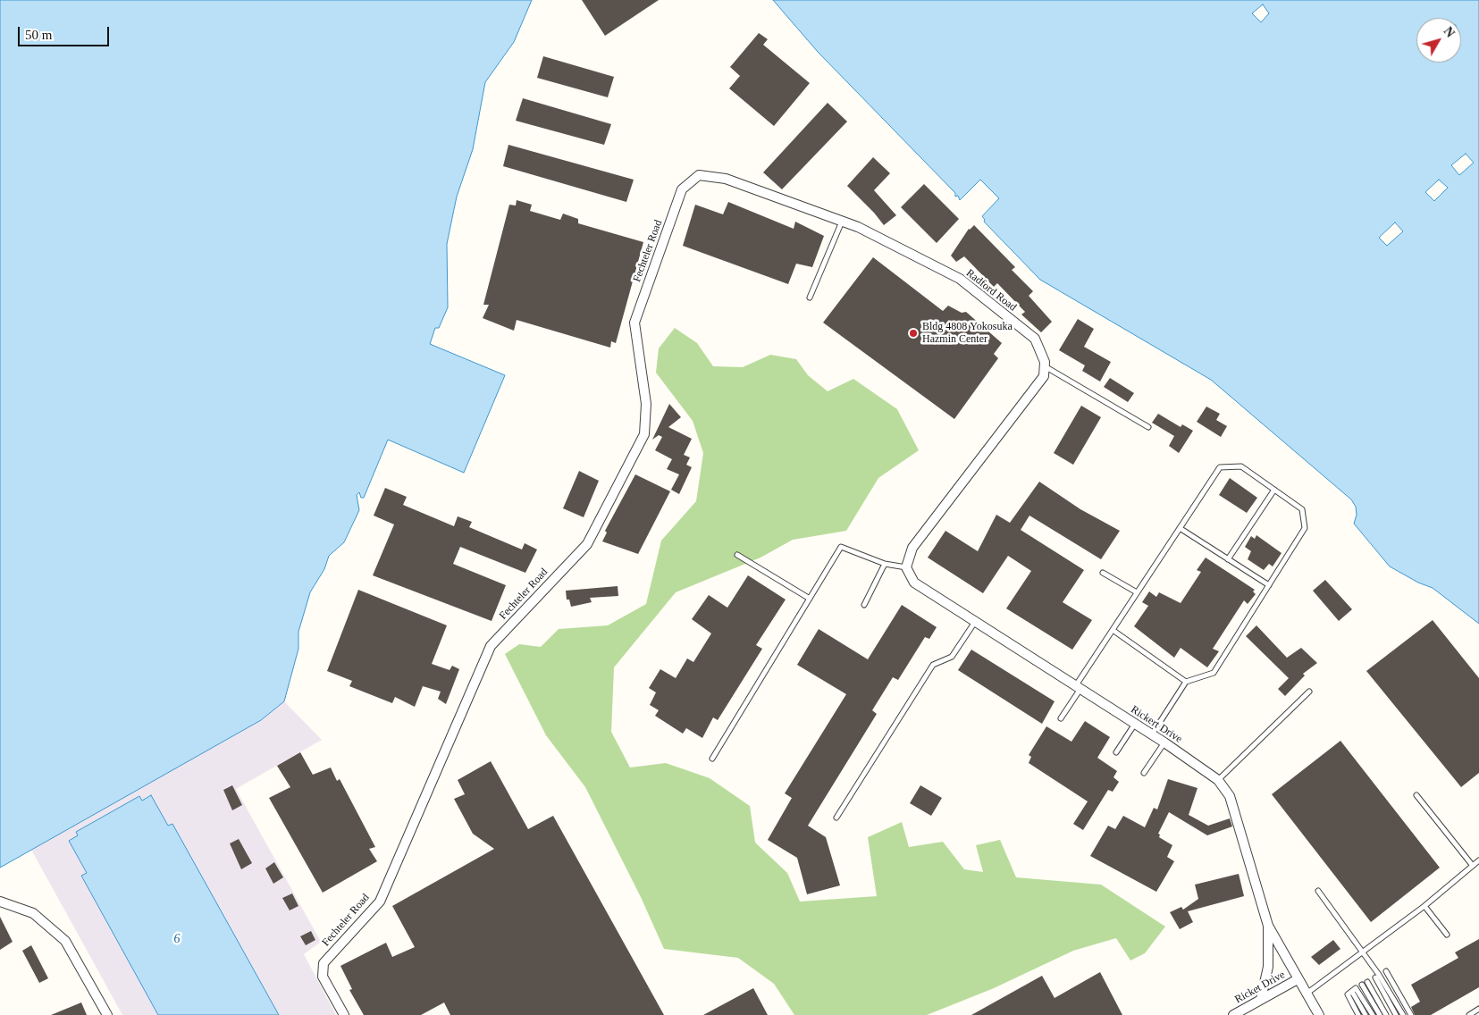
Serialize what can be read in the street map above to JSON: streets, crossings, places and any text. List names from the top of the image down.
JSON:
{
  "streets": {
    "street": [
      "Fechteler Road",
      "Radford Road",
      "Rickert Drive",
      "Ricket Drive"
    ]
  },
  "crossings": [
    ["Fechteler Road", "Radford Road"],
    ["Rickert Drive", "Ricket Drive"]
  ],
  "water": ["6"],
  "places": ["Bldg 4808 Yokosuka Hazmin Center"],
  "scale_bar": "50 m",
  "north": "top right"
}
